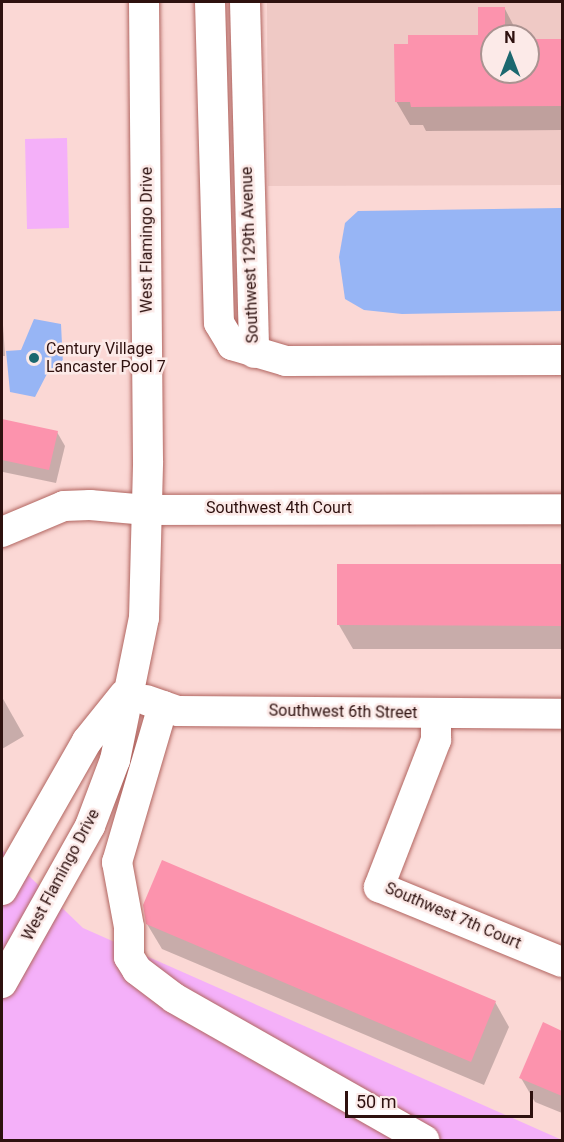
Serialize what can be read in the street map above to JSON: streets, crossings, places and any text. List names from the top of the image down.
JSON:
{
  "streets": {
    "street": [
      "West Flamingo Drive",
      "Southwest 129th Avenue",
      "Southwest 4th Court",
      "Southwest 6th Street",
      "Southwest 7th Court"
    ]
  },
  "crossings": [
    ["West Flamingo Drive", "Southwest 4th Court"],
    ["West Flamingo Drive", "Southwest 6th Street"],
    ["Southwest 6th Street", "Southwest 7th Court"]
  ],
  "places": ["Century Village Lancaster Pool 7"],
  "scale_bar": "50 m",
  "north": "top"
}
